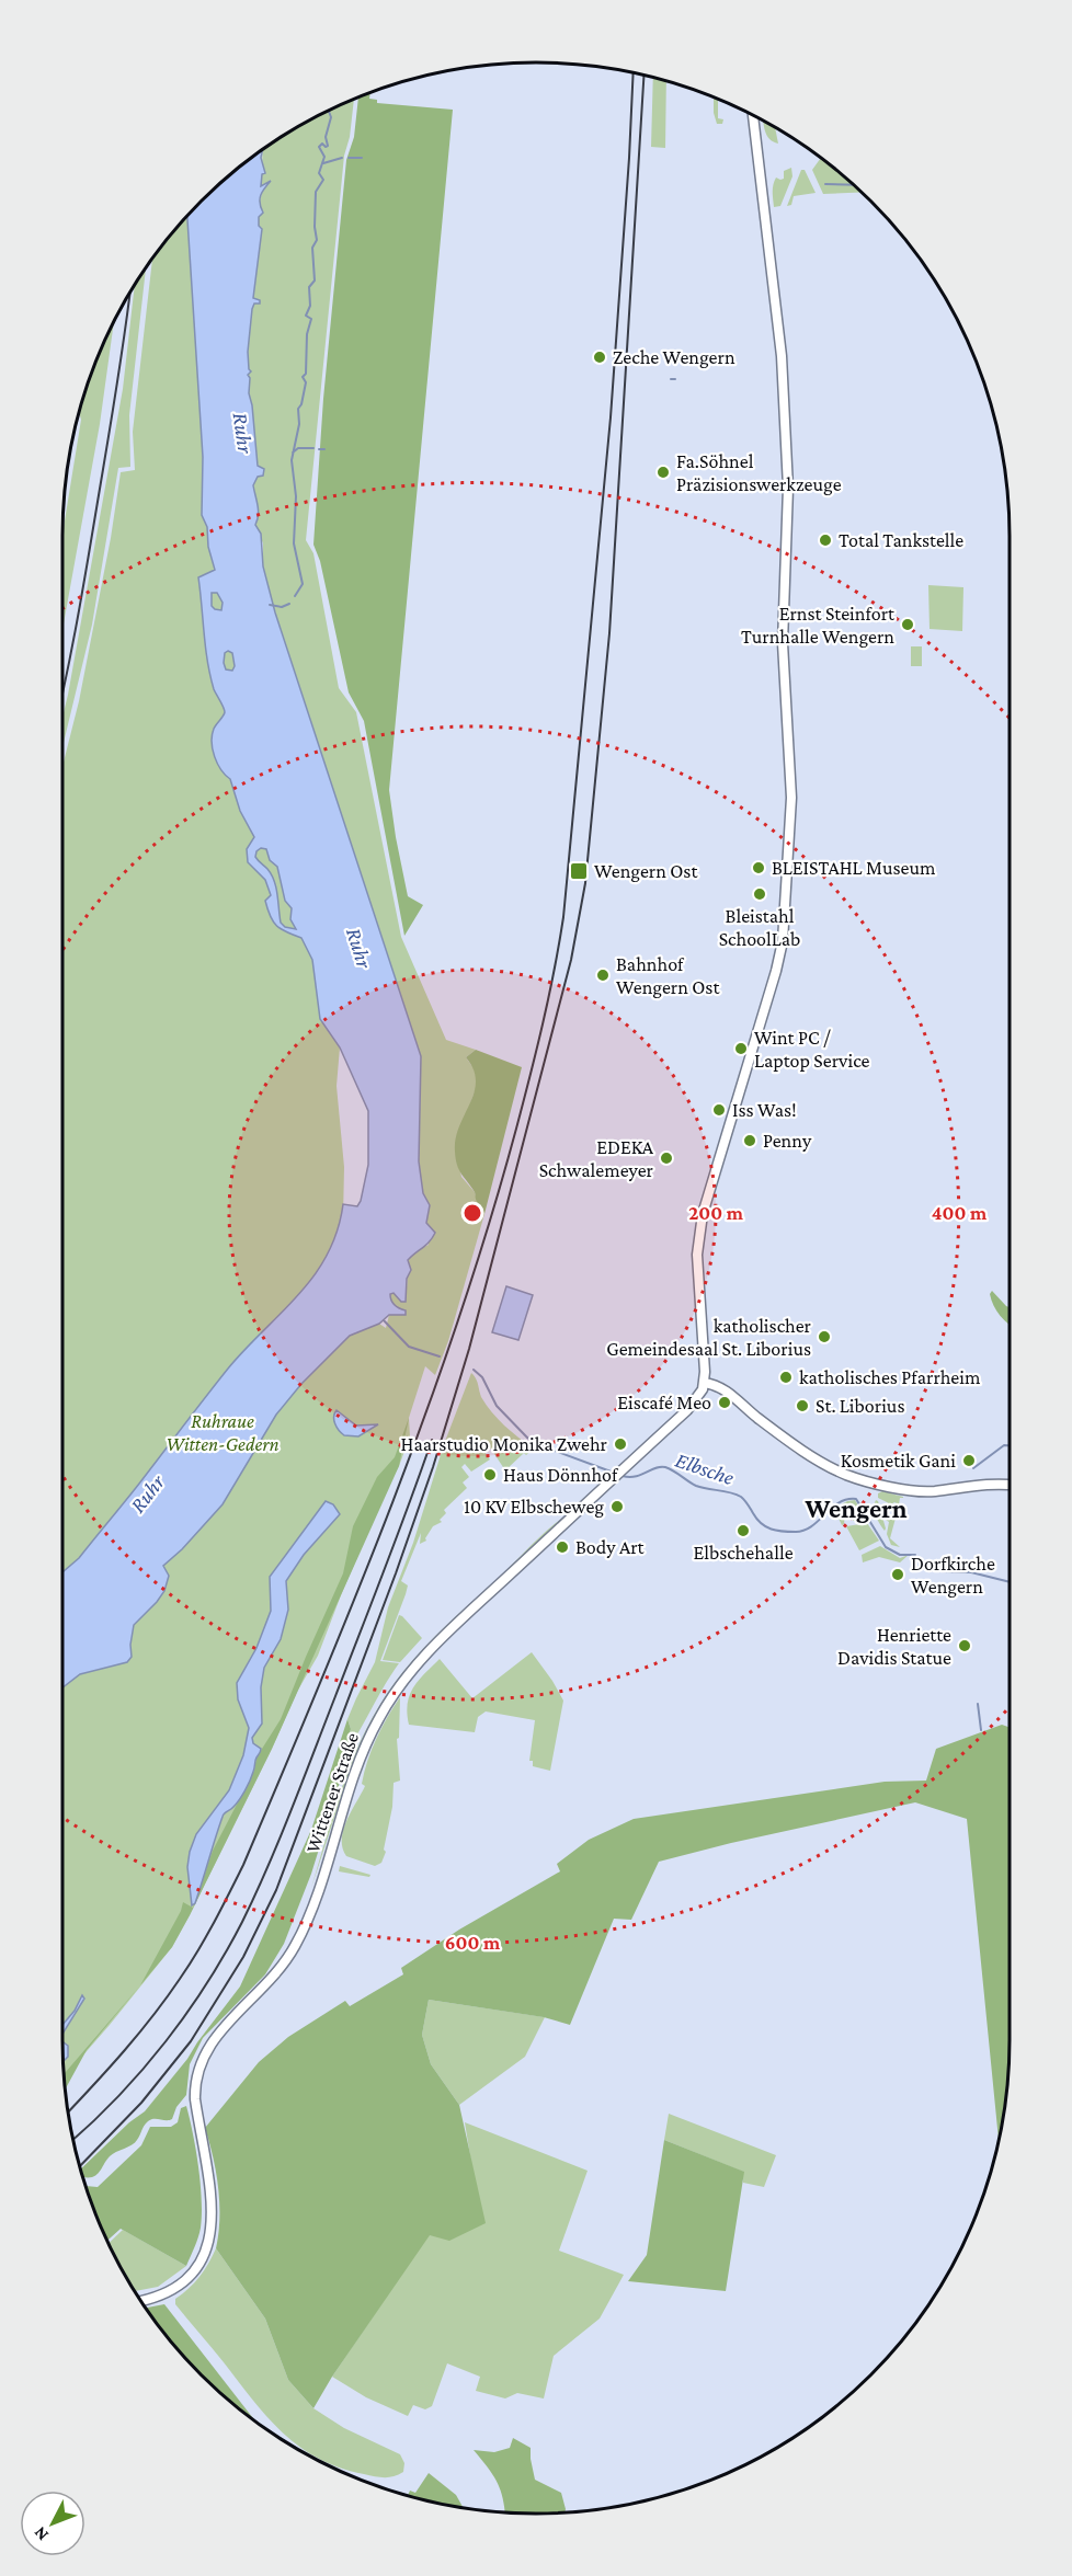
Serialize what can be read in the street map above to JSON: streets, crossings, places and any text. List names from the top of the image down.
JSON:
{
  "streets": {
    "main road": ["Wittener Straße"]
  },
  "districts": ["Wengern"],
  "water": ["Ruhr", "Elbsche"],
  "parks": ["Ruhraue Witten-Gedern"],
  "places": {
    "other": [
      "Zeche Wengern",
      "Fa.Söhnel Präzisionswerkzeuge",
      "Total Tankstelle",
      "Ernst Steinfort Turnhalle Wengern",
      "BLEISTAHL Museum",
      "Bleistahl SchoolLab",
      "Bahnhof Wengern Ost",
      "Wint PC / Laptop Service",
      "Iss Was!",
      "Penny",
      "EDEKA Schwalemeyer",
      "katholischer Gemeindesaal St. Liborius",
      "katholisches Pfarrheim",
      "Eiscafé Meo",
      "St. Liborius",
      "Haarstudio Monika Zwehr",
      "Kosmetik Gani",
      "Haus Dönnhof",
      "10 KV Elbscheweg",
      "Elbschehalle",
      "Body Art",
      "Dorfkirche Wengern",
      "Henriette Davidis Statue"
    ],
    "transit": ["Wengern Ost"]
  },
  "north": "bottom left",
  "rings": ["200 m", "400 m", "600 m"]
}
